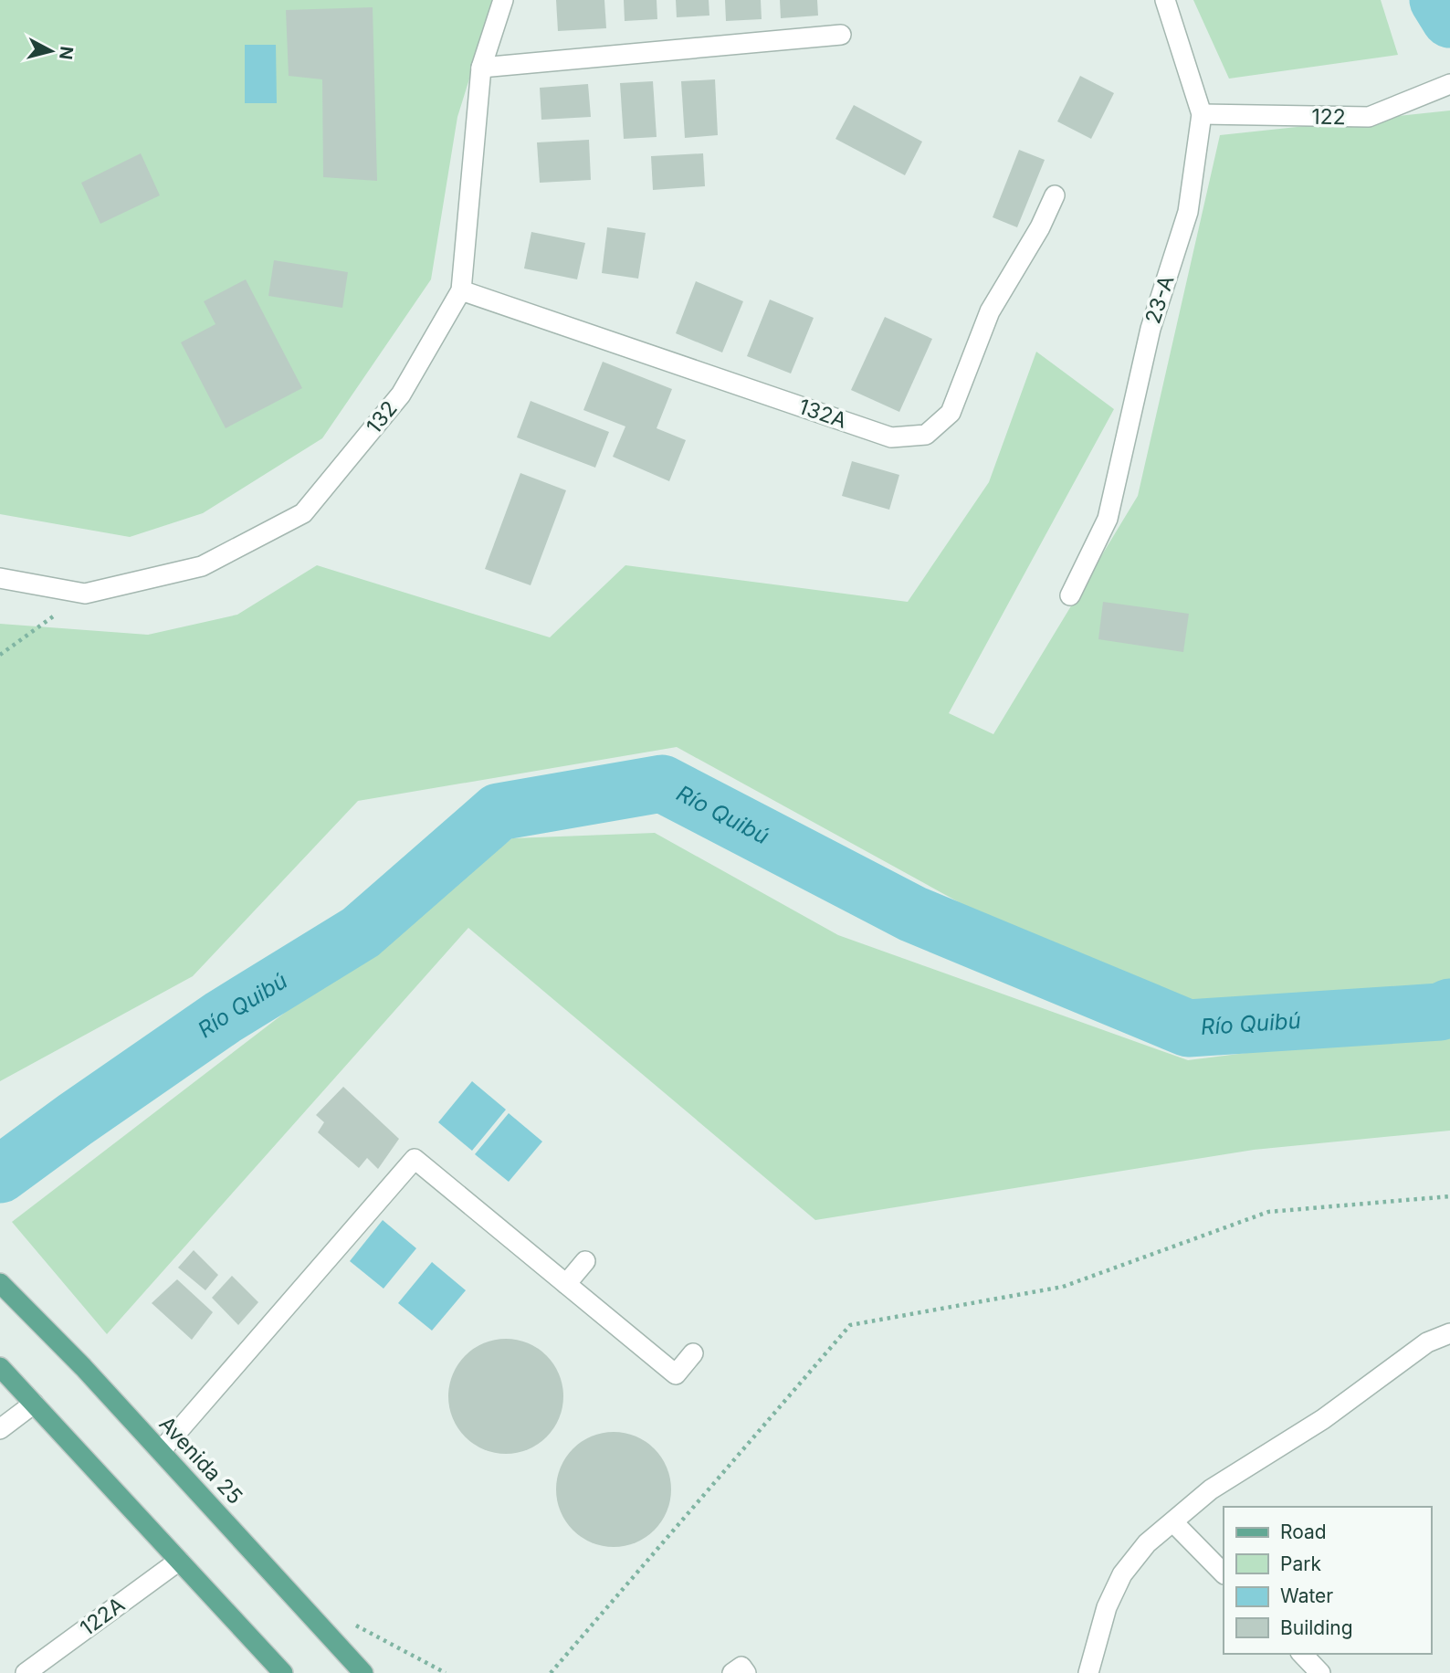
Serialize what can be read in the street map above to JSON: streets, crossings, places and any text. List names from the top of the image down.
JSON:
{
  "streets": {
    "main road": ["Avenida 25"],
    "street": [
      "122",
      "23-A",
      "132A",
      "132",
      "122A"
    ]
  },
  "crossings": [
    ["122", "23-A"],
    ["132A", "132"]
  ],
  "water": ["Río Quibú"],
  "legend": [
    "Road",
    "Park",
    "Water",
    "Building"
  ],
  "north": "right"
}
